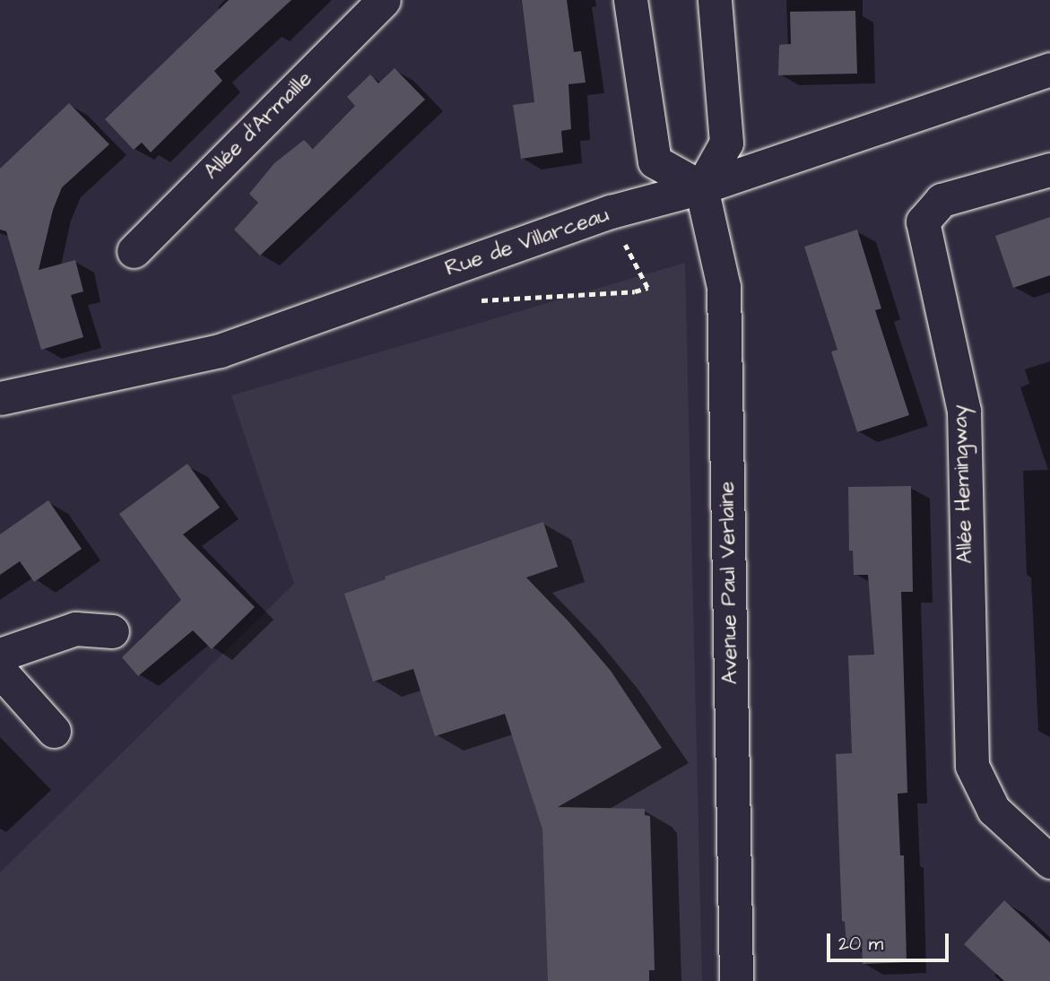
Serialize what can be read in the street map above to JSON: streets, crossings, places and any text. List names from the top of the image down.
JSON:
{
  "streets": {
    "street": [
      "Allée d'Armaille",
      "Rue de Villarceau",
      "Allée Hemingway",
      "Avenue Paul Verlaine"
    ]
  },
  "crossings": [
    ["Rue de Villarceau", "Avenue Paul Verlaine"]
  ],
  "scale_bar": "20 m"
}
